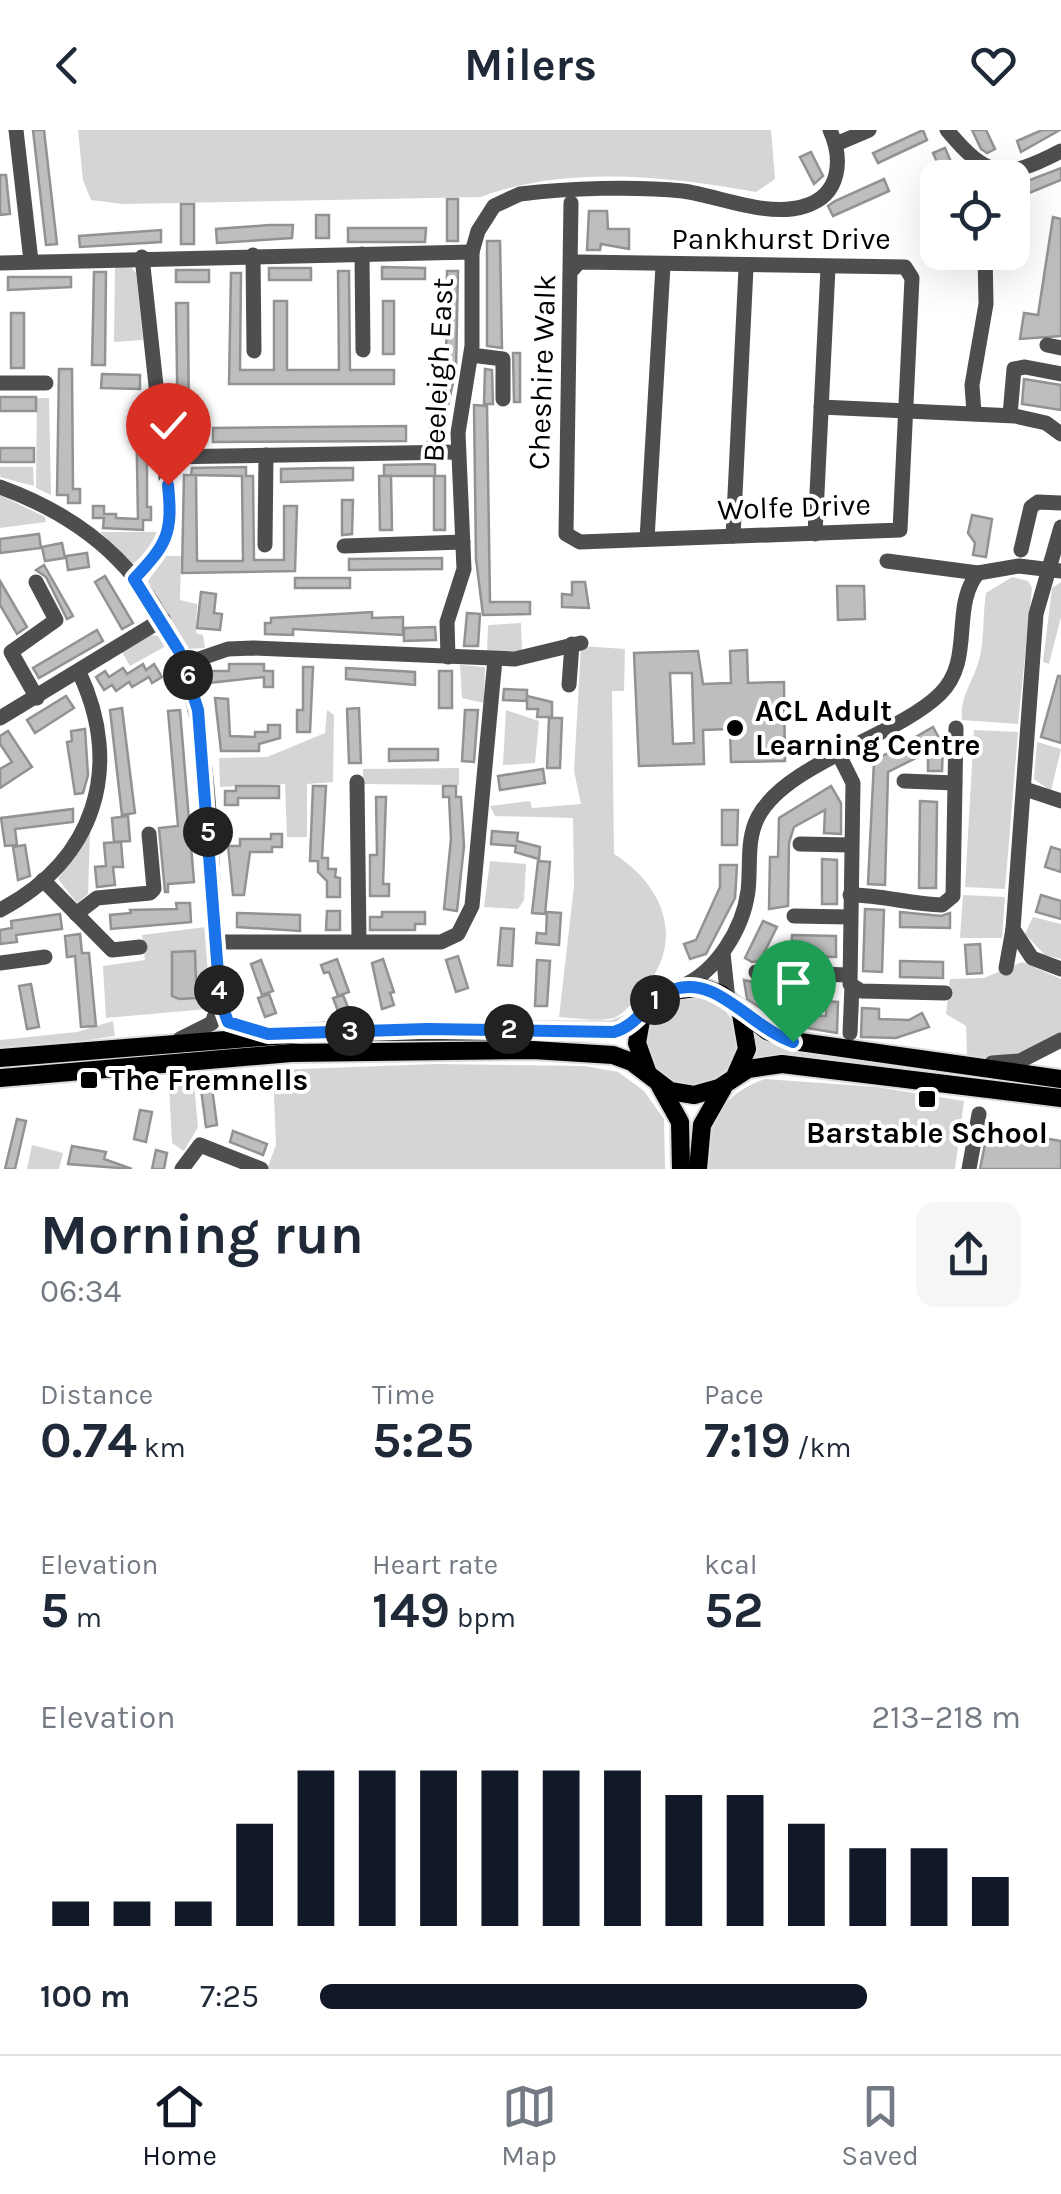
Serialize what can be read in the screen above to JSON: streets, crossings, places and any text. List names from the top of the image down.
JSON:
{
  "streets": {
    "street": [
      "Pankhurst Drive",
      "Beeleigh East",
      "Cheshire Walk",
      "Wolfe Drive"
    ]
  },
  "crossings": [
    ["Pankhurst Drive", "Cheshire Walk"],
    ["Pankhurst Drive", "Wolfe Drive"],
    ["Cheshire Walk", "Wolfe Drive"]
  ],
  "places": {
    "other": ["ACL Adult Learning Centre"],
    "transit": ["The Fremnells", "Barstable School"]
  },
  "page": {
    "header": "Milers",
    "pins": [
      "6",
      "5",
      "4",
      "1",
      "2",
      "3"
    ],
    "heading": ["Morning run", "06:34"],
    "stats": [
      ["Distance", "0.74 km"],
      ["Time", "5:25"],
      ["Pace", "7:19 /km"],
      ["Elevation", "5 m"],
      ["Heart rate", "149 bpm"],
      ["kcal", "52"]
    ],
    "chart": ["Elevation", "213–218 m"],
    "list": [
      {
        "name": "100 m",
        "note": "7:25"
      }
    ],
    "tabs": ["Home", "Map", "Saved"]
  }
}
